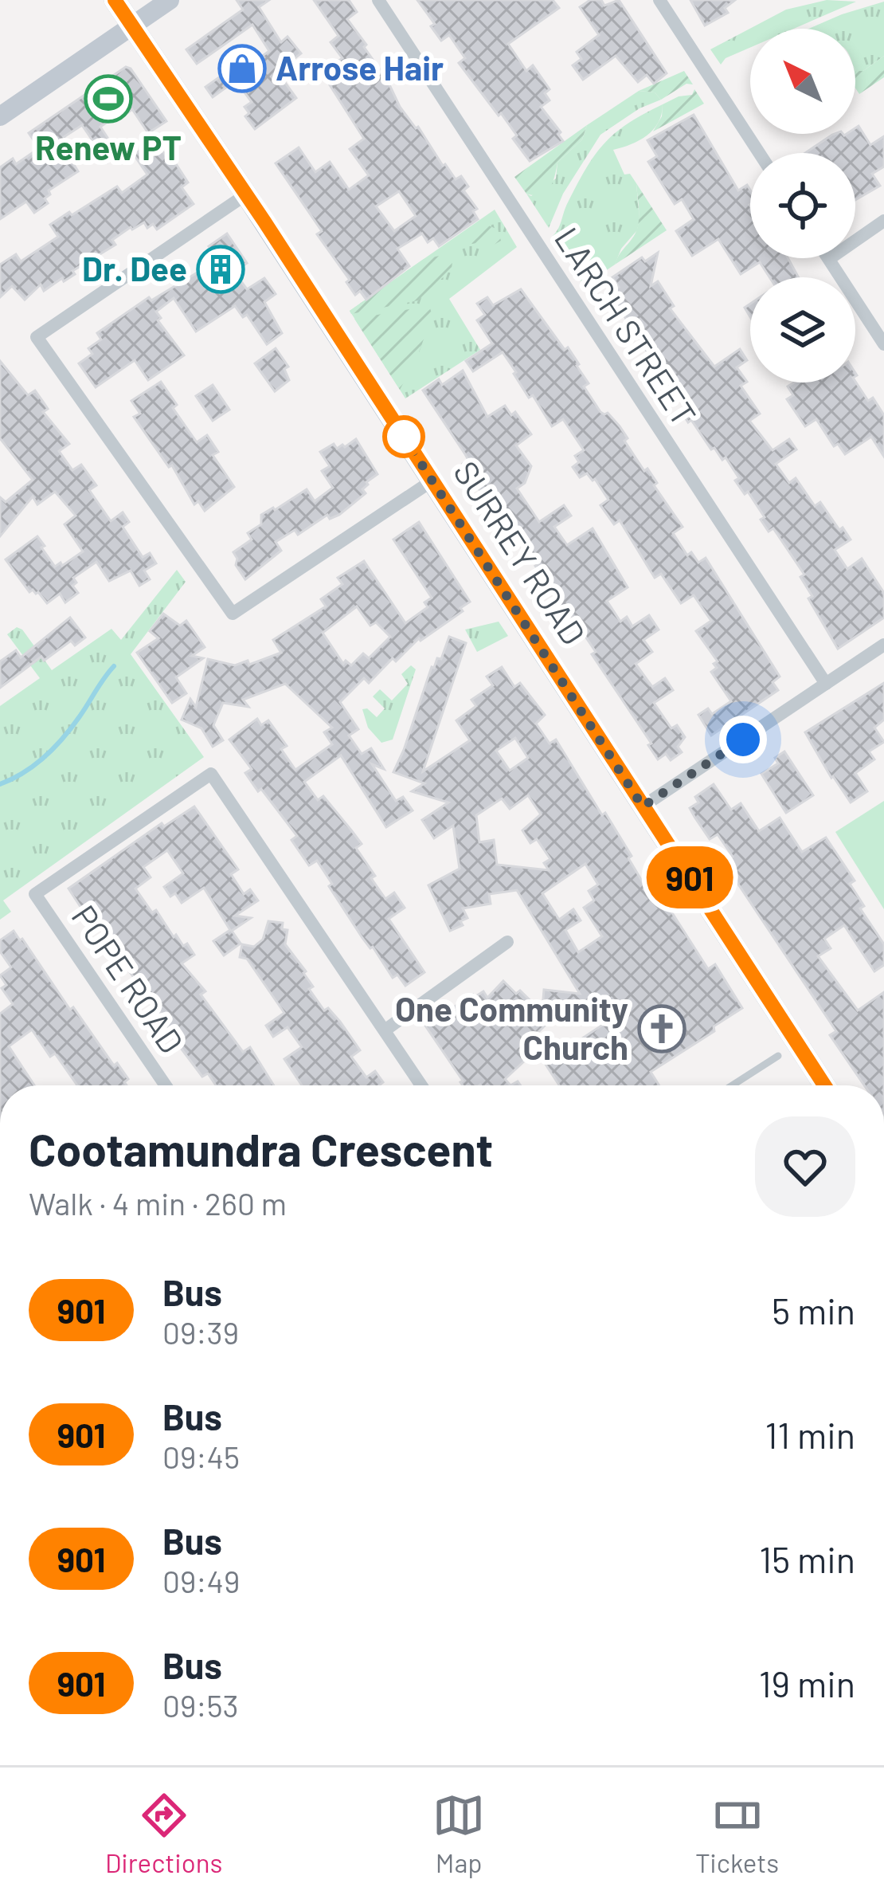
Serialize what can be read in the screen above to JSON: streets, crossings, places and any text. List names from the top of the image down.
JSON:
{
  "streets": {
    "main road": ["SURREY ROAD"],
    "street": ["LARCH STREET", "POPE ROAD"]
  },
  "places": {
    "shop": ["Arrose Hair"],
    "sports": ["Renew PT"],
    "building": ["Dr. Dee"],
    "church": ["One Community Church"]
  },
  "lines": ["bus line 901"],
  "north": "top left",
  "page": {
    "on_map": "901",
    "heading": ["Cootamundra Crescent", "Walk · 4 min · 260 m"],
    "list": [
      {
        "mark": "901",
        "name": "Bus",
        "note": "09:39",
        "value": "5 min"
      },
      {
        "mark": "901",
        "name": "Bus",
        "note": "09:45",
        "value": "11 min"
      },
      {
        "mark": "901",
        "name": "Bus",
        "note": "09:49",
        "value": "15 min"
      },
      {
        "mark": "901",
        "name": "Bus",
        "note": "09:53",
        "value": "19 min"
      }
    ],
    "tabs": ["Directions", "Map", "Tickets"]
  }
}
